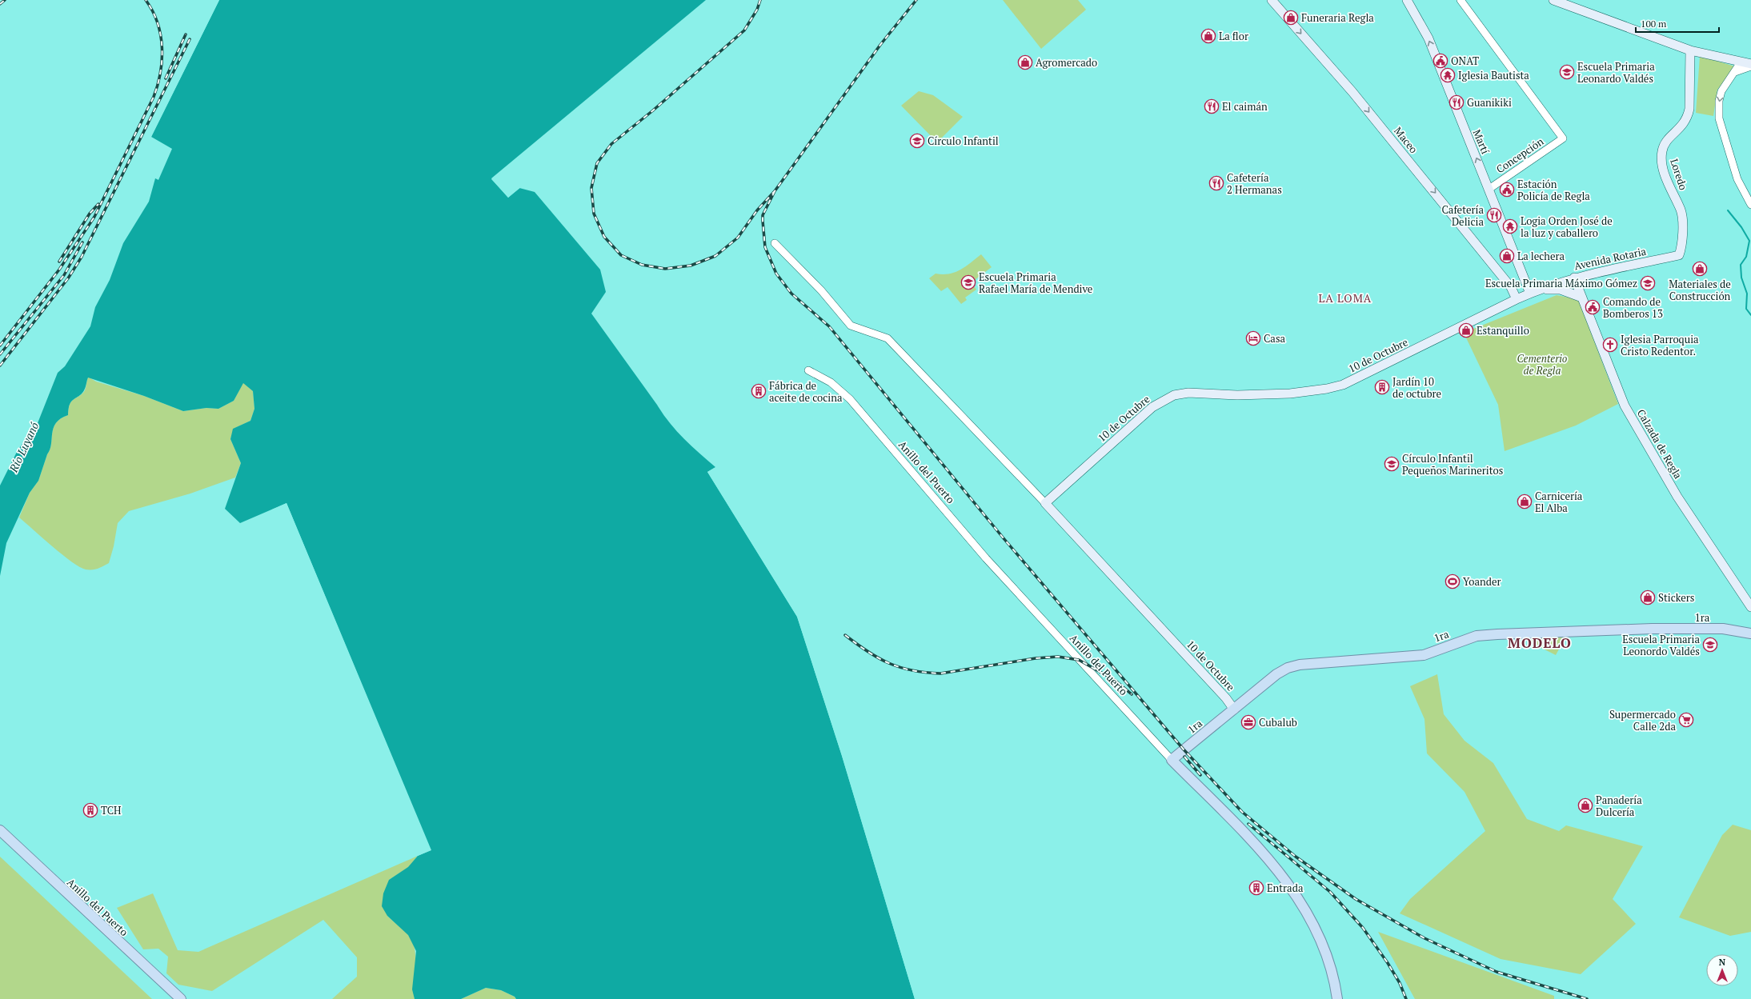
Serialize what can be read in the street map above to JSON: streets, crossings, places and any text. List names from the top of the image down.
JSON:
{
  "streets": {
    "main road": [
      "Maceo",
      "Martí",
      "Loredo",
      "Avenida Rotaria",
      "10 de Octubre",
      "Calzada de Regla",
      "Anillo del Puerto",
      "1ra"
    ],
    "street": ["Concepción"]
  },
  "crossings": [
    ["Maceo", "10 de Octubre"],
    ["Martí", "Concepción"],
    ["Martí", "Avenida Rotaria"],
    ["Martí", "10 de Octubre"],
    ["Loredo", "Avenida Rotaria"],
    ["Avenida Rotaria", "10 de Octubre"],
    ["Avenida Rotaria", "Calzada de Regla"],
    ["10 de Octubre", "1ra"],
    ["Anillo del Puerto", "1ra"]
  ],
  "one_way": ["Maceo", "Martí"],
  "districts": ["LA LOMA", "MODELO"],
  "water": ["Río Luyanó"],
  "parks": ["Cementerio de Regla"],
  "places": {
    "shop": [
      "Funeraria Regla",
      "La flor",
      "Agromercado",
      "La lechera",
      "Materiales de Construcción",
      "Estanquillo",
      "Carnicería El Alba",
      "Stickers",
      "Panadería Dulcería"
    ],
    "public building": ["ONAT", "Estación Policía de Regla", "Comando de Bomberos 13"],
    "school or university": [
      "Escuela Primaria Leonardo Valdés",
      "Círculo Infantil",
      "Escuela Primaria Rafael María de Mendive",
      "Escuela Primaria Máximo Gómez",
      "Círculo Infantil Pequeños Marineritos",
      "Escuela Primaria Leonordo Valdés"
    ],
    "temple": ["Iglesia Bautista", "Logia Orden José de la luz y caballero"],
    "restaurant": [
      "Guanikiki",
      "El caimán",
      "Cafetería 2 Hermanas",
      "Cafetería Delicia"
    ],
    "hotel": ["Casa"],
    "church": ["Iglesia Parroquia Cristo Redentor."],
    "building": [
      "Jardín 10 de octubre",
      "Fábrica de aceite de cocina",
      "TCH",
      "Entrada"
    ],
    "sports": ["Yoander"],
    "supermarket": ["Supermercado Calle 2da"],
    "office": ["Cubalub"]
  },
  "scale_bar": "100 m",
  "north": "top"
}
